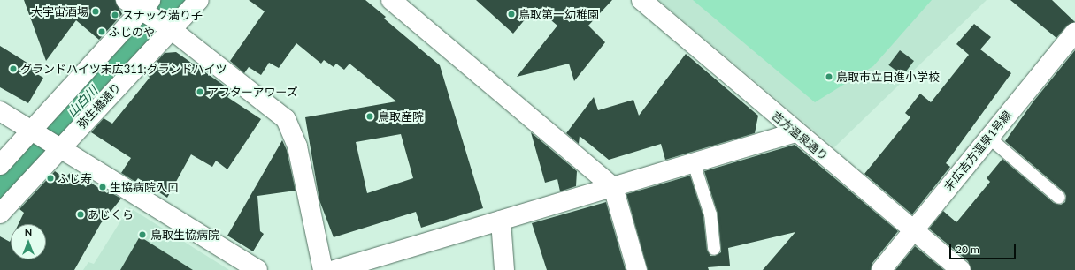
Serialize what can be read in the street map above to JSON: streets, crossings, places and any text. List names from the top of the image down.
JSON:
{
  "streets": {
    "street": ["弥生橋通り", "吉方温泉通り", "末広吉方温泉1号線"]
  },
  "crossings": [
    ["吉方温泉通り", "末広吉方温泉1号線"]
  ],
  "water": ["山白川"],
  "places": [
    "大宇宙酒場",
    "鳥取第一幼稚園",
    "スナック満り子",
    "ふじのや",
    "グランドハイツ末広311;グランドハイツ",
    "鳥取市立日進小学校",
    "アフターアワーズ",
    "鳥取産院",
    "ふじ寿",
    "生協病院入口",
    "あじくら",
    "鳥取生協病院"
  ],
  "scale_bar": "20 m",
  "north": "top"
}
